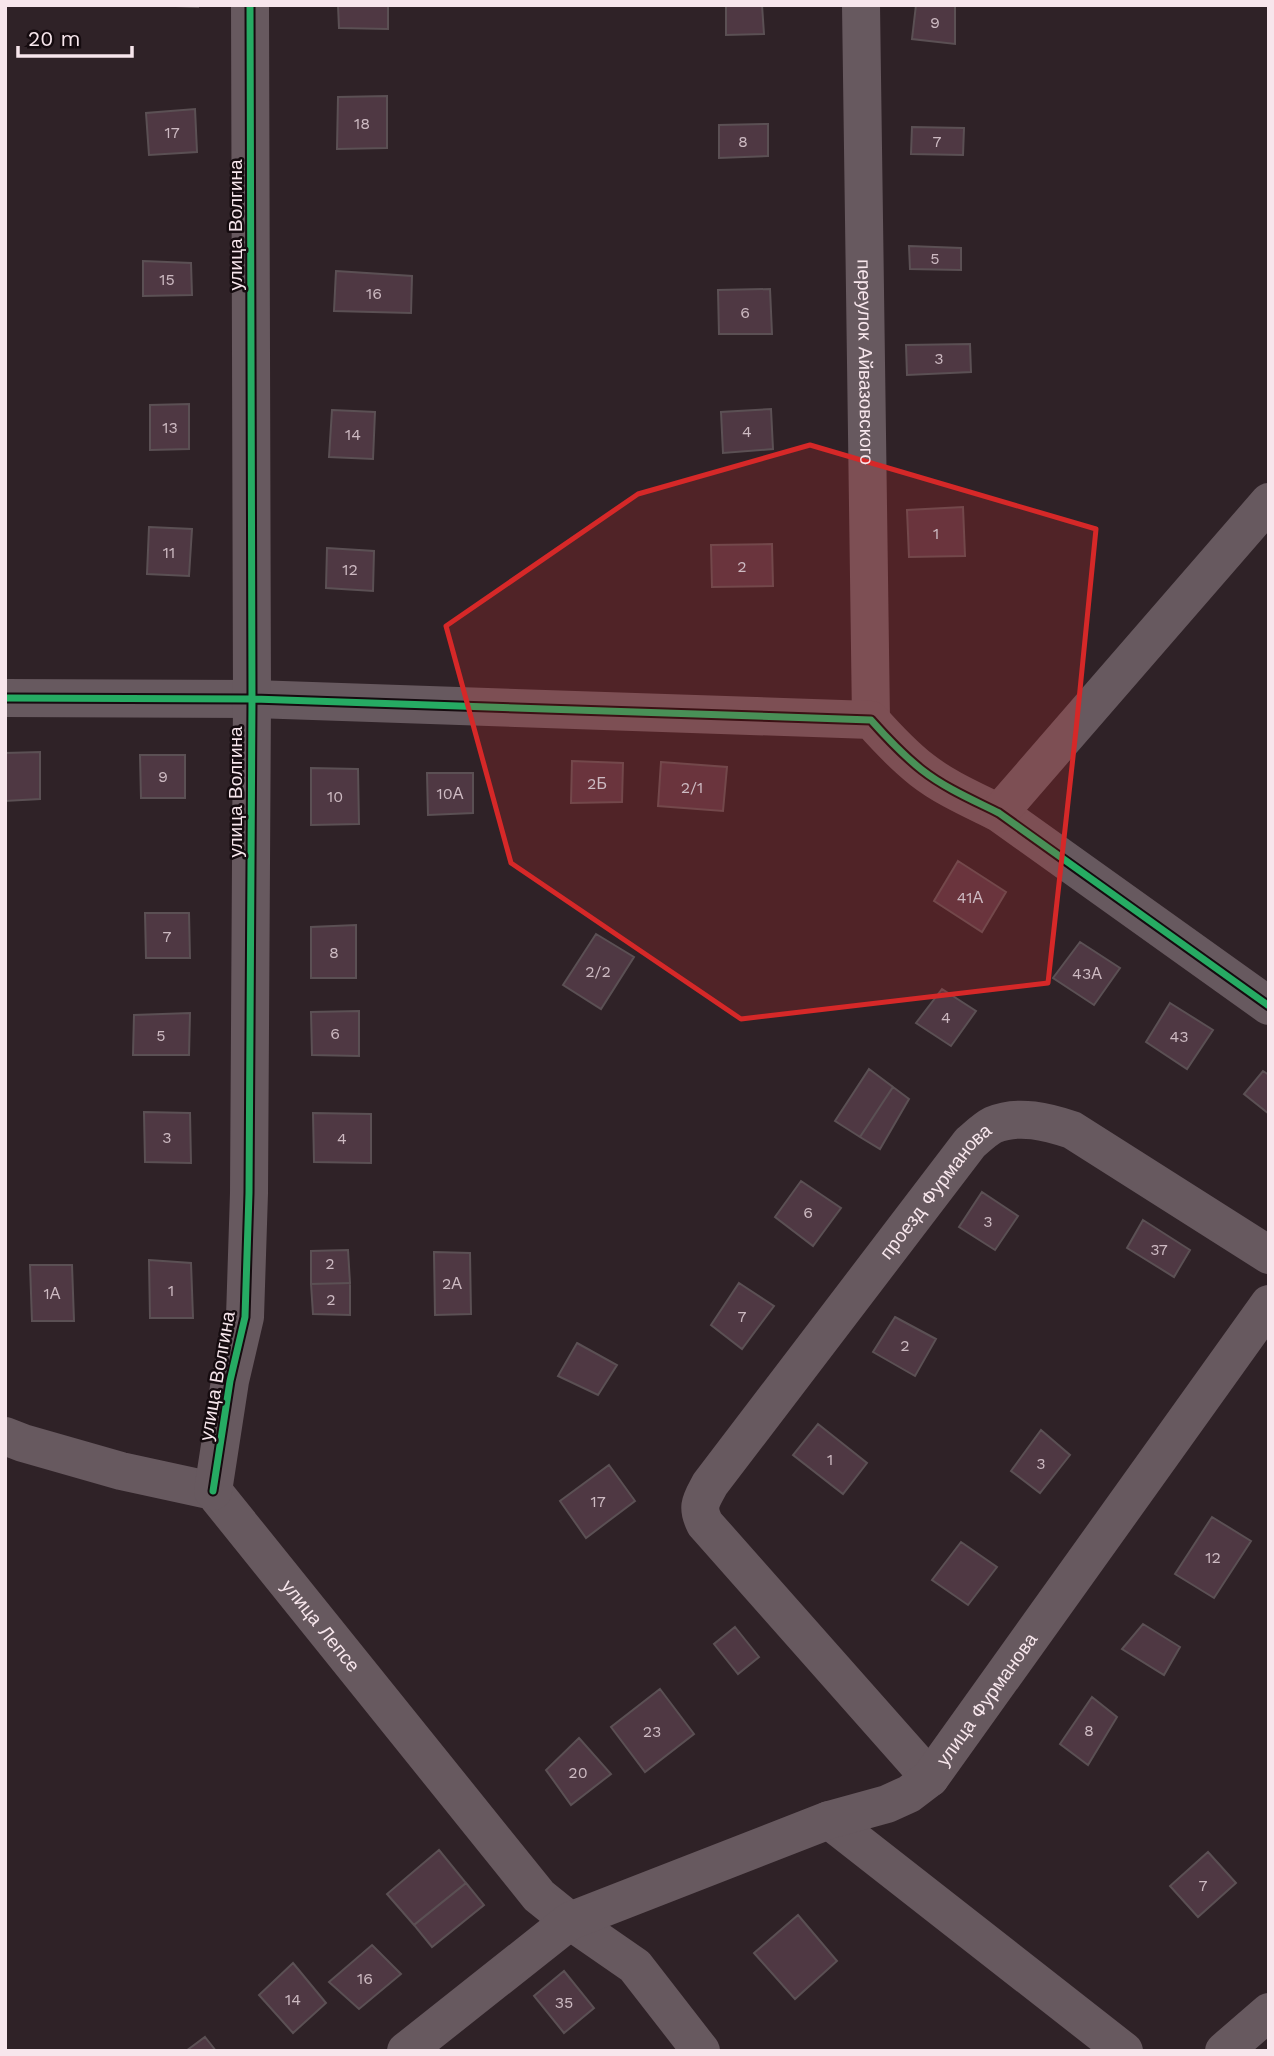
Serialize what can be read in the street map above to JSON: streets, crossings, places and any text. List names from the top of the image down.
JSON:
{
  "streets": {
    "street": [
      "улица Волгина",
      "переулок Айвазовского",
      "проезд Фурманова",
      "улица Лепсе",
      "улица Фурманова"
    ]
  },
  "crossings": [
    ["улица Волгина", "улица Лепсе"],
    ["проезд Фурманова", "улица Фурманова"],
    ["улица Лепсе", "улица Фурманова"]
  ],
  "house_numbers": [
    "9",
    "18",
    "17",
    "8",
    "7",
    "5",
    "15",
    "16",
    "6",
    "3",
    "13",
    "4",
    "14",
    "1",
    "11",
    "2",
    "12",
    "9",
    "2Б",
    "2/1",
    "10А",
    "10",
    "41А",
    "7",
    "8",
    "2/2",
    "43А",
    "4",
    "6",
    "5",
    "43",
    "3",
    "4",
    "6",
    "3",
    "37",
    "2",
    "2А",
    "1",
    "1А",
    "2",
    "7",
    "2",
    "1",
    "3",
    "17",
    "12",
    "8",
    "23",
    "20",
    "7",
    "16",
    "14",
    "35"
  ],
  "scale_bar": "20 m"
}
